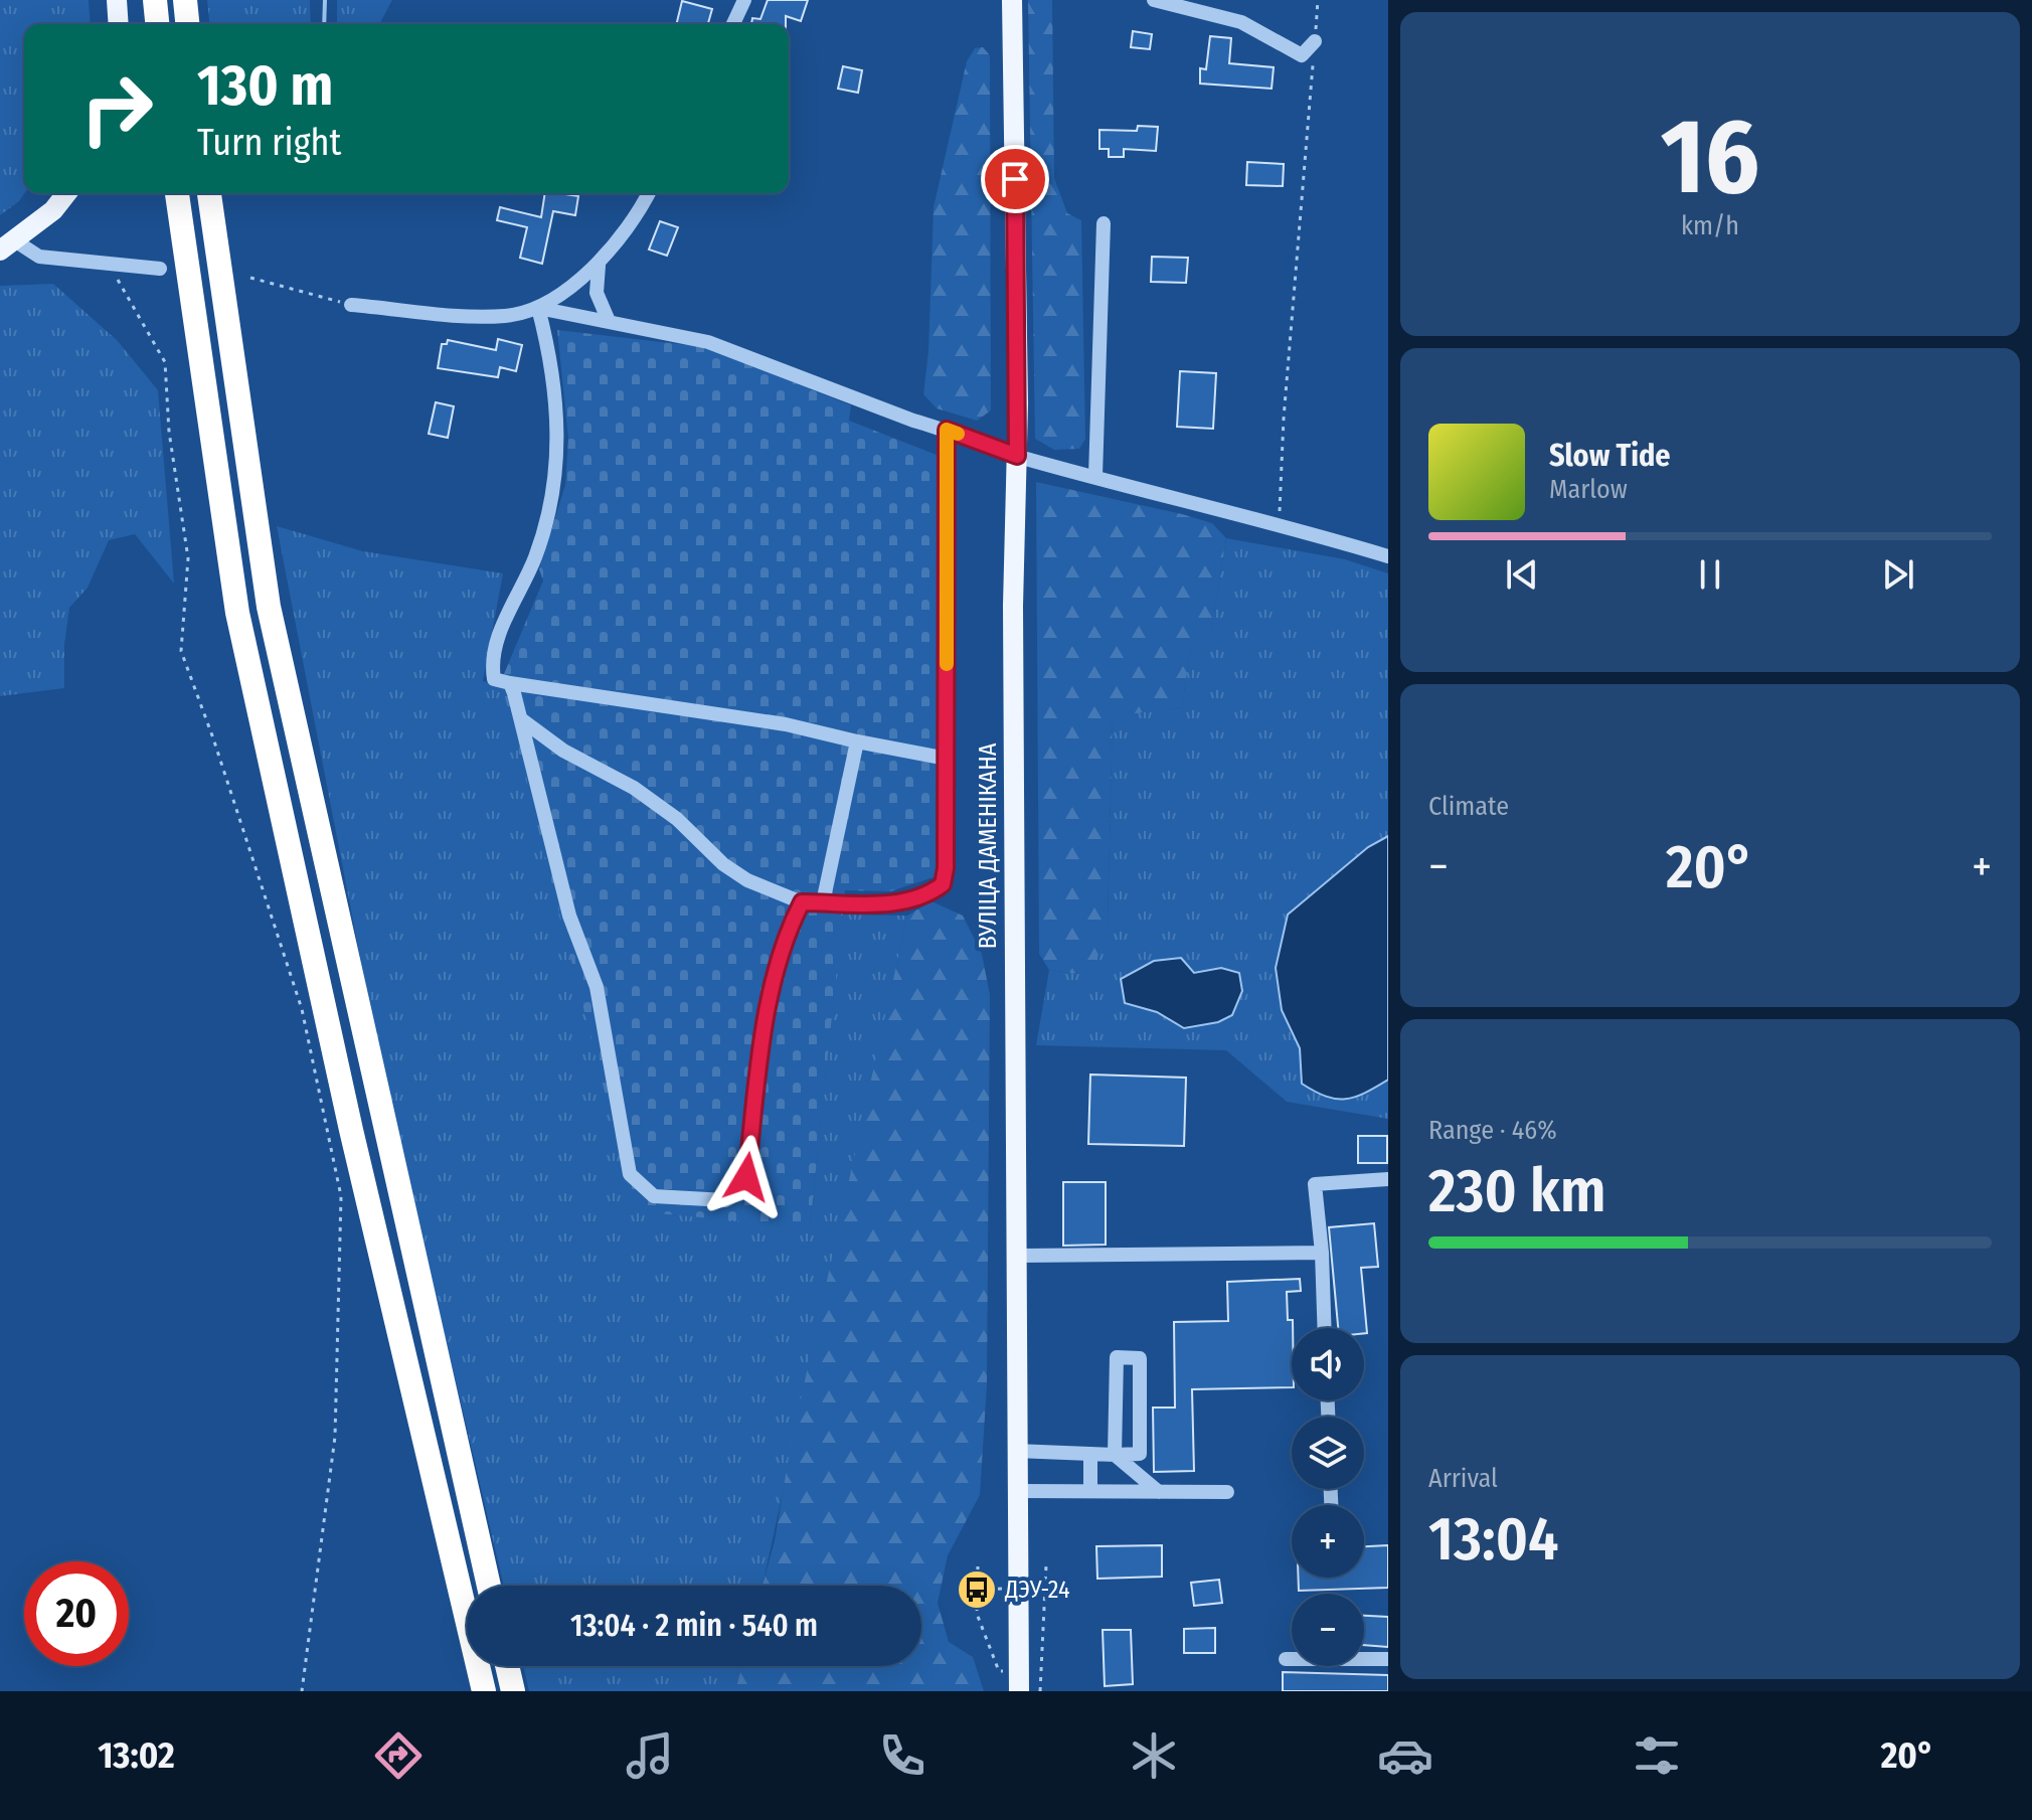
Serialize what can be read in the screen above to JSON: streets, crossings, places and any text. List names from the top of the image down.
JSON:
{
  "streets": {
    "main road": ["ВУЛІЦА ДАМЕНІКАНА"]
  },
  "places": {
    "bus stop": ["ДЭУ-24"]
  },
  "page": {
    "tile": [
      ["16", "km/h"],
      "Climate",
      ["Range · 46%", "230 km"],
      ["Arrival", "13:04"]
    ],
    "turn": ["130 m", "Turn right"],
    "song": ["Slow Tide", "Marlow"],
    "heat": ["−", "20°", "+"],
    "map_buttons": ["+", "−"],
    "limit": "20",
    "trip": "13:04 · 2 min · 540 m",
    "tabs": ["13:02", "20°"]
  }
}
